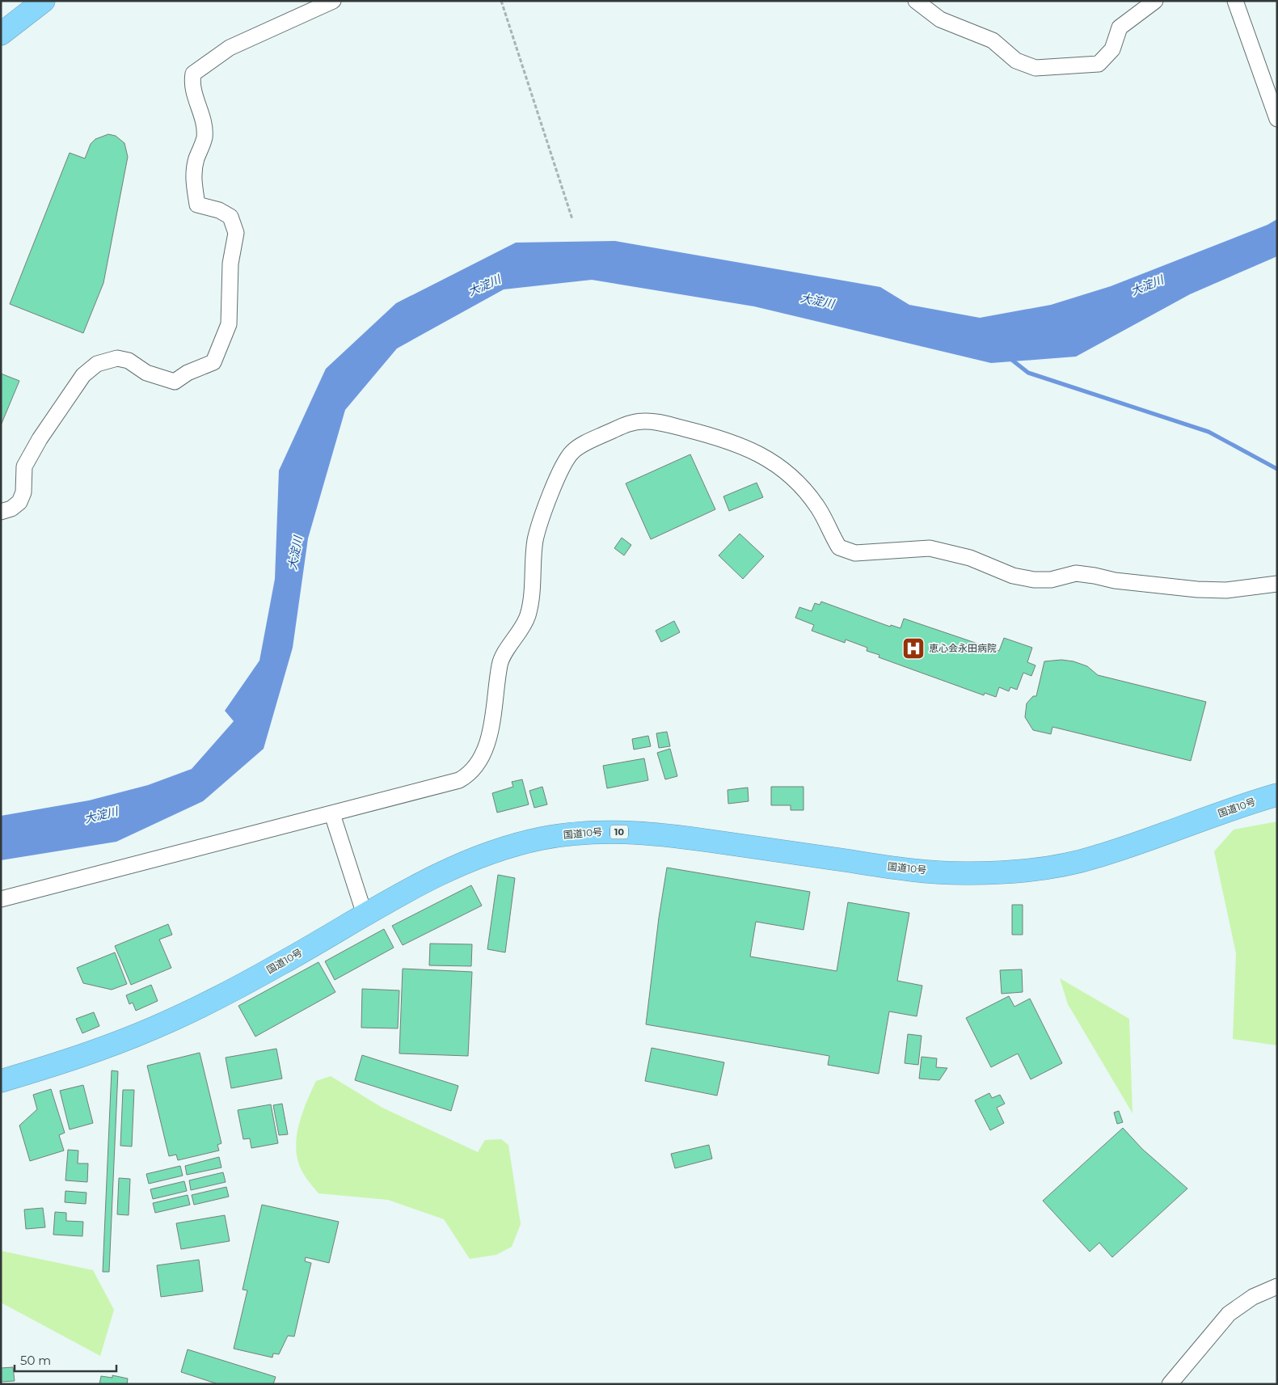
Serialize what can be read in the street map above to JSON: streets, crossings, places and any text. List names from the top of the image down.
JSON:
{
  "streets": {
    "highway": ["国道10号", "10"]
  },
  "water": ["大淀川"],
  "places": {
    "hospital": ["恵心会永田病院"]
  },
  "scale_bar": "50 m"
}
